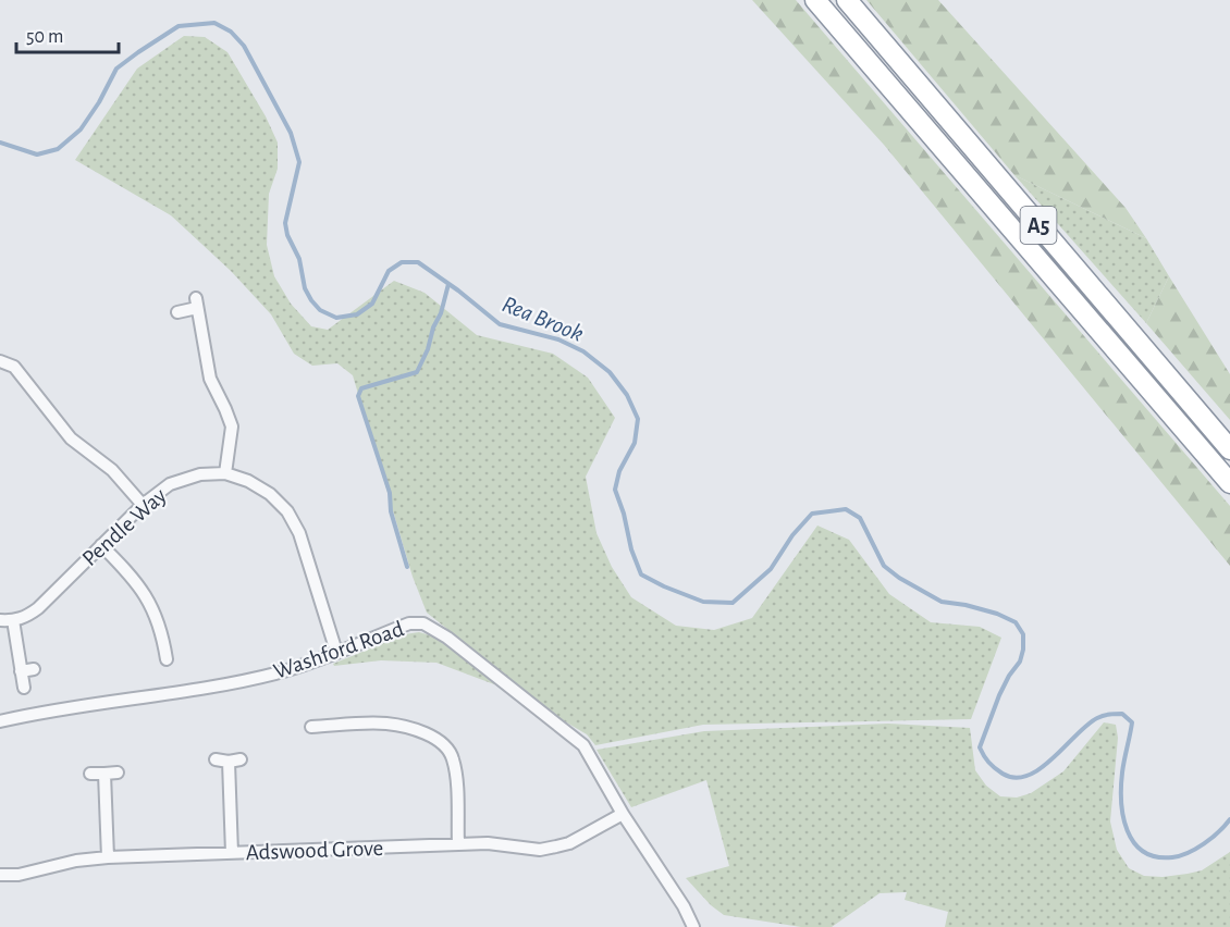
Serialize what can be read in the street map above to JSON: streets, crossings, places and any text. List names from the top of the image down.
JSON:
{
  "streets": {
    "highway": ["A5"],
    "street": ["Pendle Way", "Washford Road", "Adswood Grove"]
  },
  "crossings": [
    ["Pendle Way", "Washford Road"],
    ["Washford Road", "Adswood Grove"]
  ],
  "water": ["Rea Brook"],
  "scale_bar": "50 m"
}
